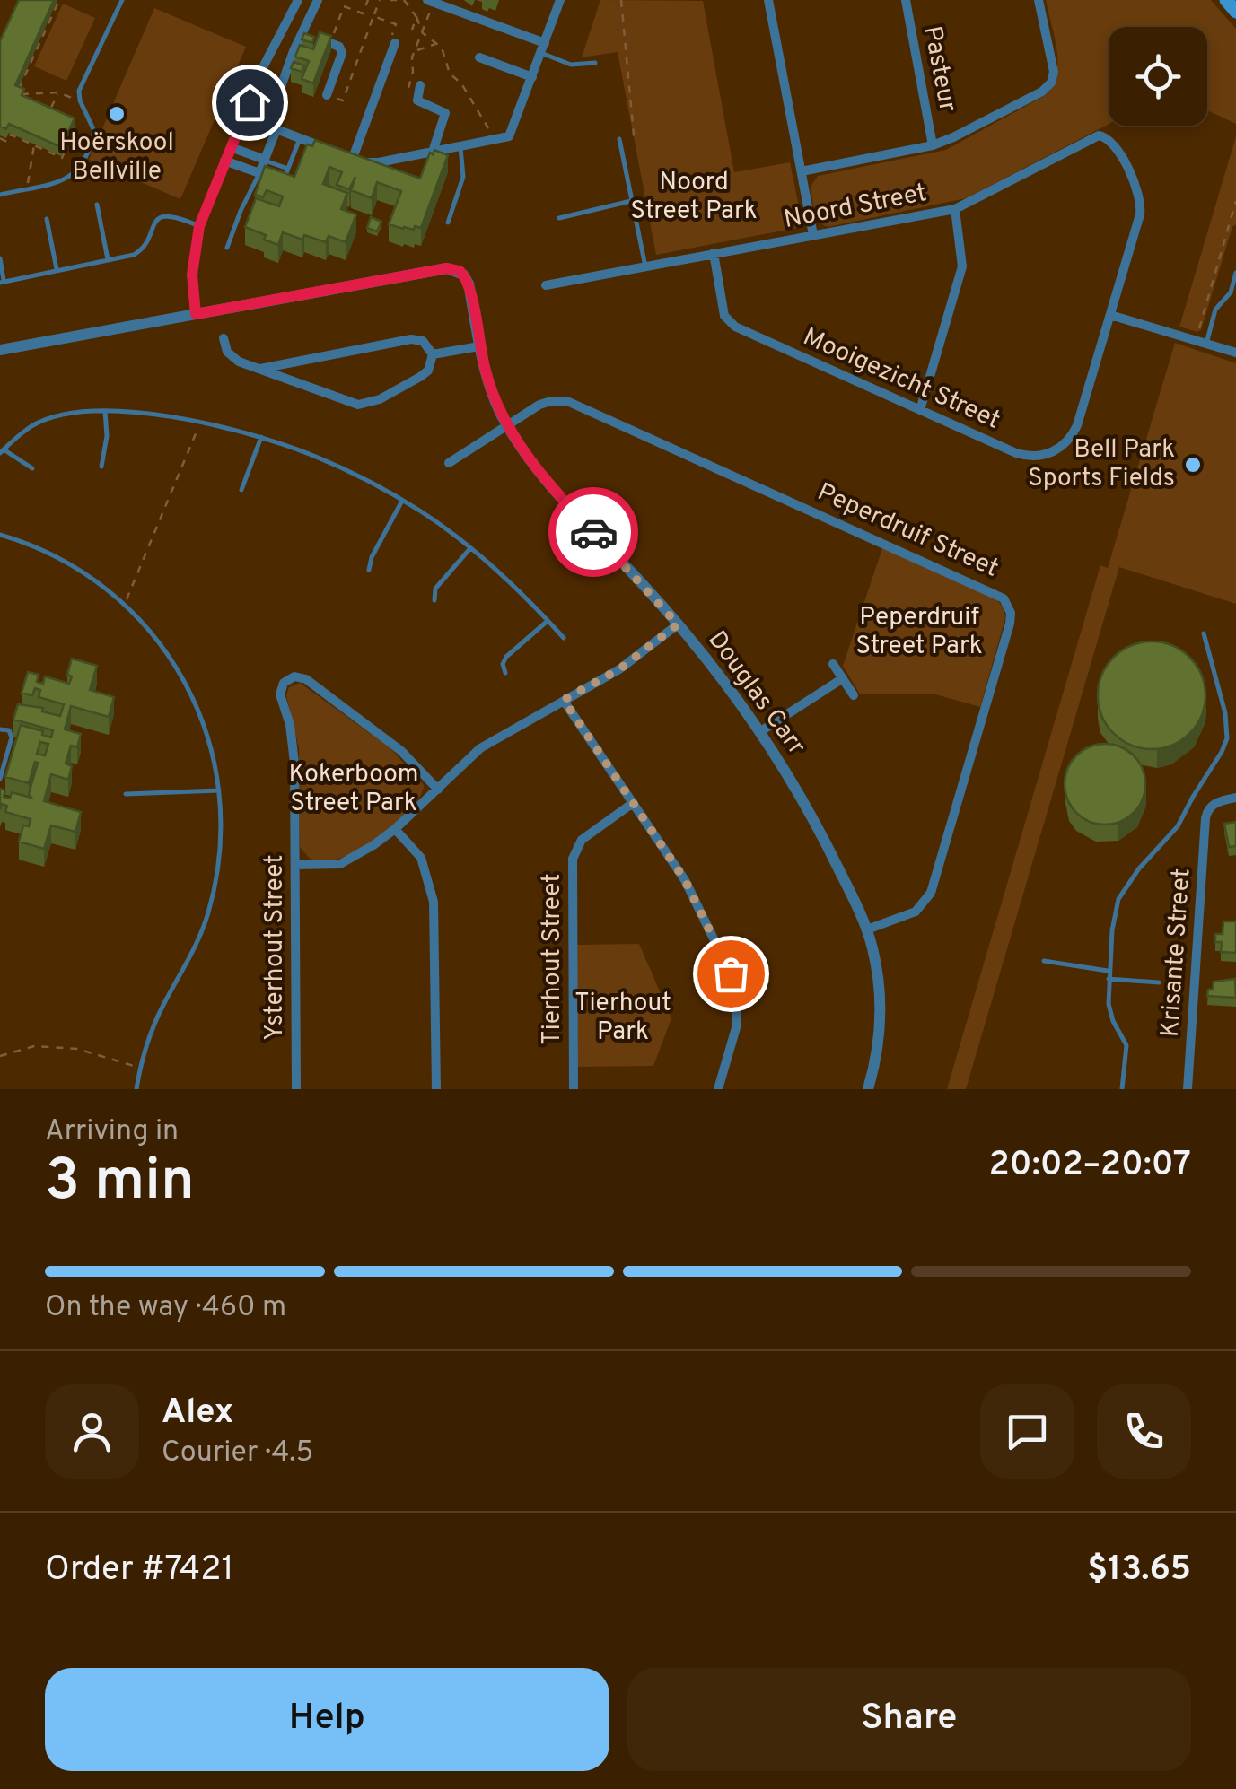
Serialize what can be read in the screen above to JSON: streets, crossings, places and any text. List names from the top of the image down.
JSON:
{
  "streets": {
    "street": [
      "Pasteur",
      "Noord Street",
      "Mooigezicht Street",
      "Peperdruif Street",
      "Douglas Carr",
      "Ysterhout Street",
      "Krisante Street",
      "Tierhout Street"
    ]
  },
  "crossings": [
    ["Noord Street", "Mooigezicht Street"],
    ["Peperdruif Street", "Douglas Carr"]
  ],
  "parks": [
    "Noord Street Park",
    "Peperdruif Street Park",
    "Kokerboom Street Park",
    "Tierhout Park"
  ],
  "places": ["Hoërskool Bellville", "Bell Park Sports Fields"],
  "page": {
    "heading": ["3 min", "Arriving in", "20:02–20:07"],
    "panel": [
      "Alex",
      "Courier · 4.5",
      "Order #7421",
      "$13.65"
    ],
    "bar": "On the way · 460 m",
    "buttons": ["Help", "Share"]
  }
}
